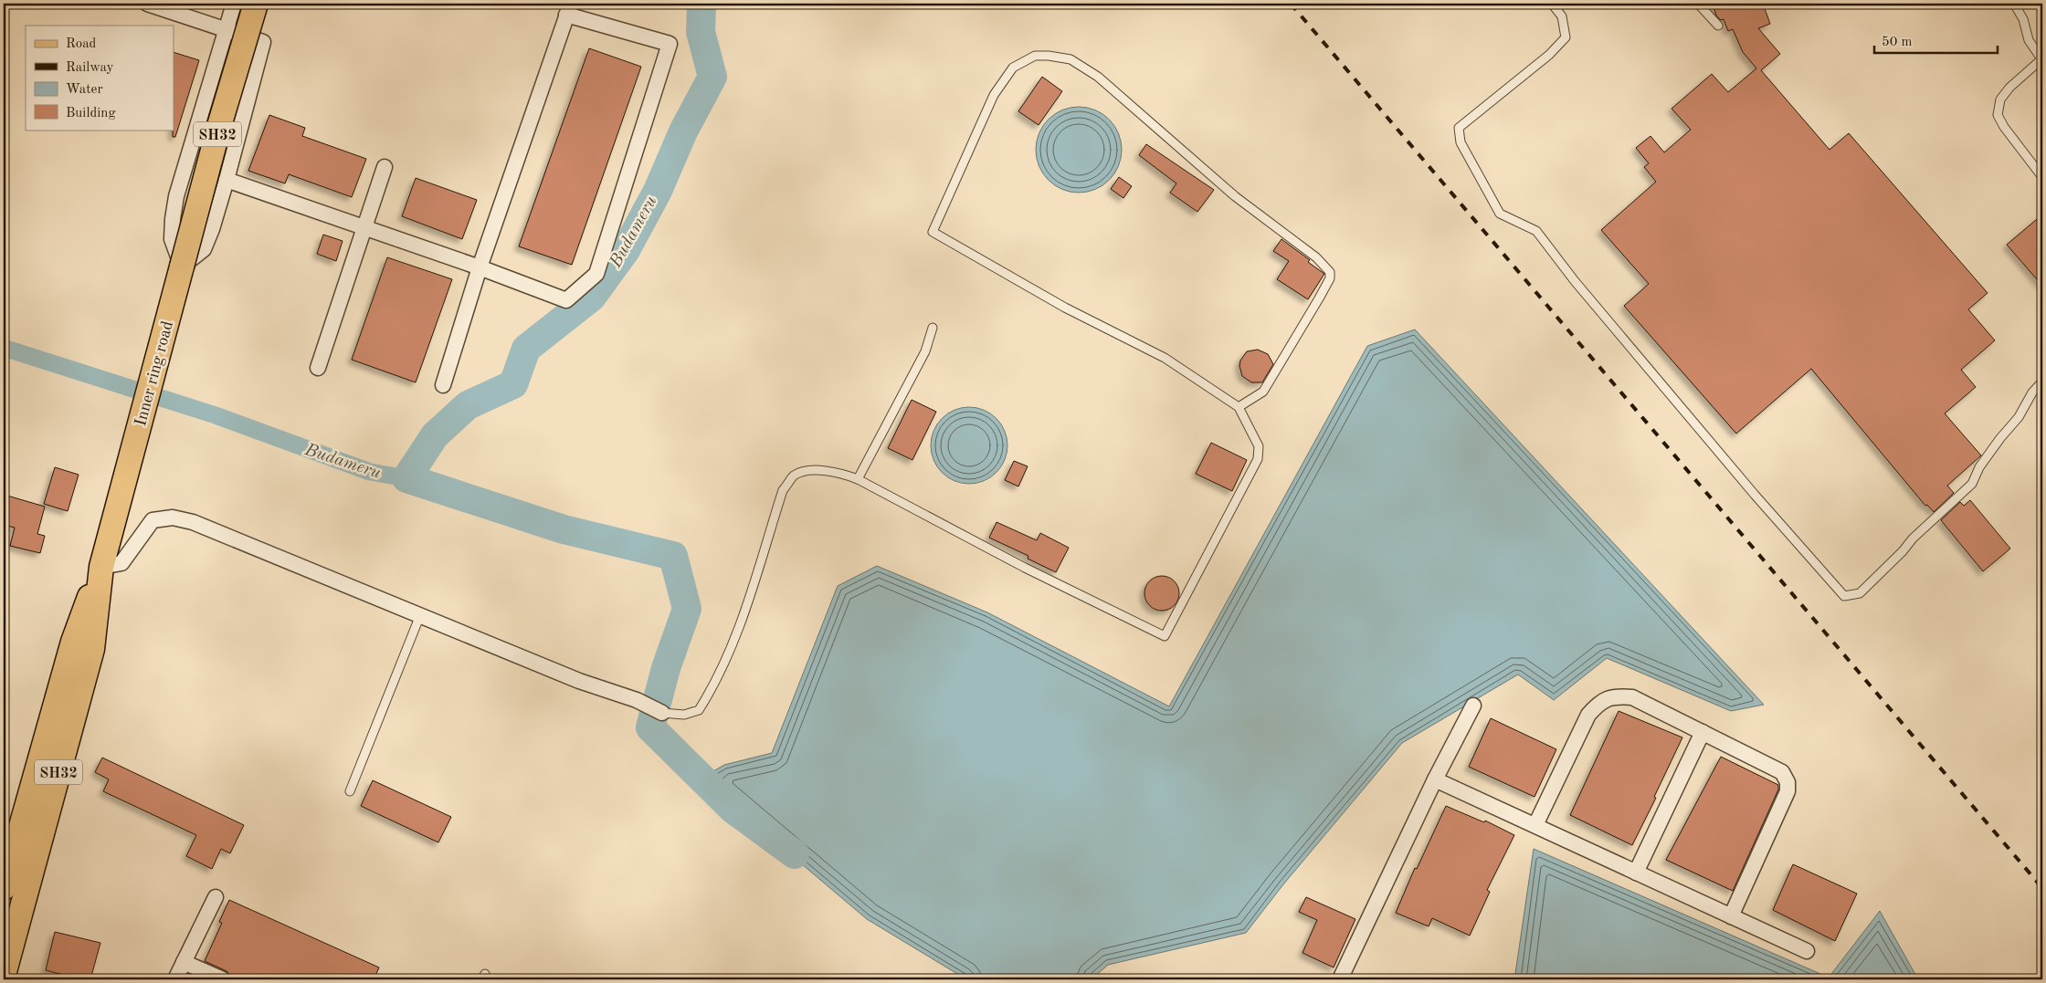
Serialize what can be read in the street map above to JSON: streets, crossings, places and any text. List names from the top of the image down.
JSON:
{
  "streets": {
    "main road": ["SH32", "Inner ring road"]
  },
  "crossings": [
    ["SH32", "Inner ring road"]
  ],
  "water": ["Budameru"],
  "legend": [
    "Road",
    "Railway",
    "Water",
    "Building"
  ],
  "scale_bar": "50 m"
}
